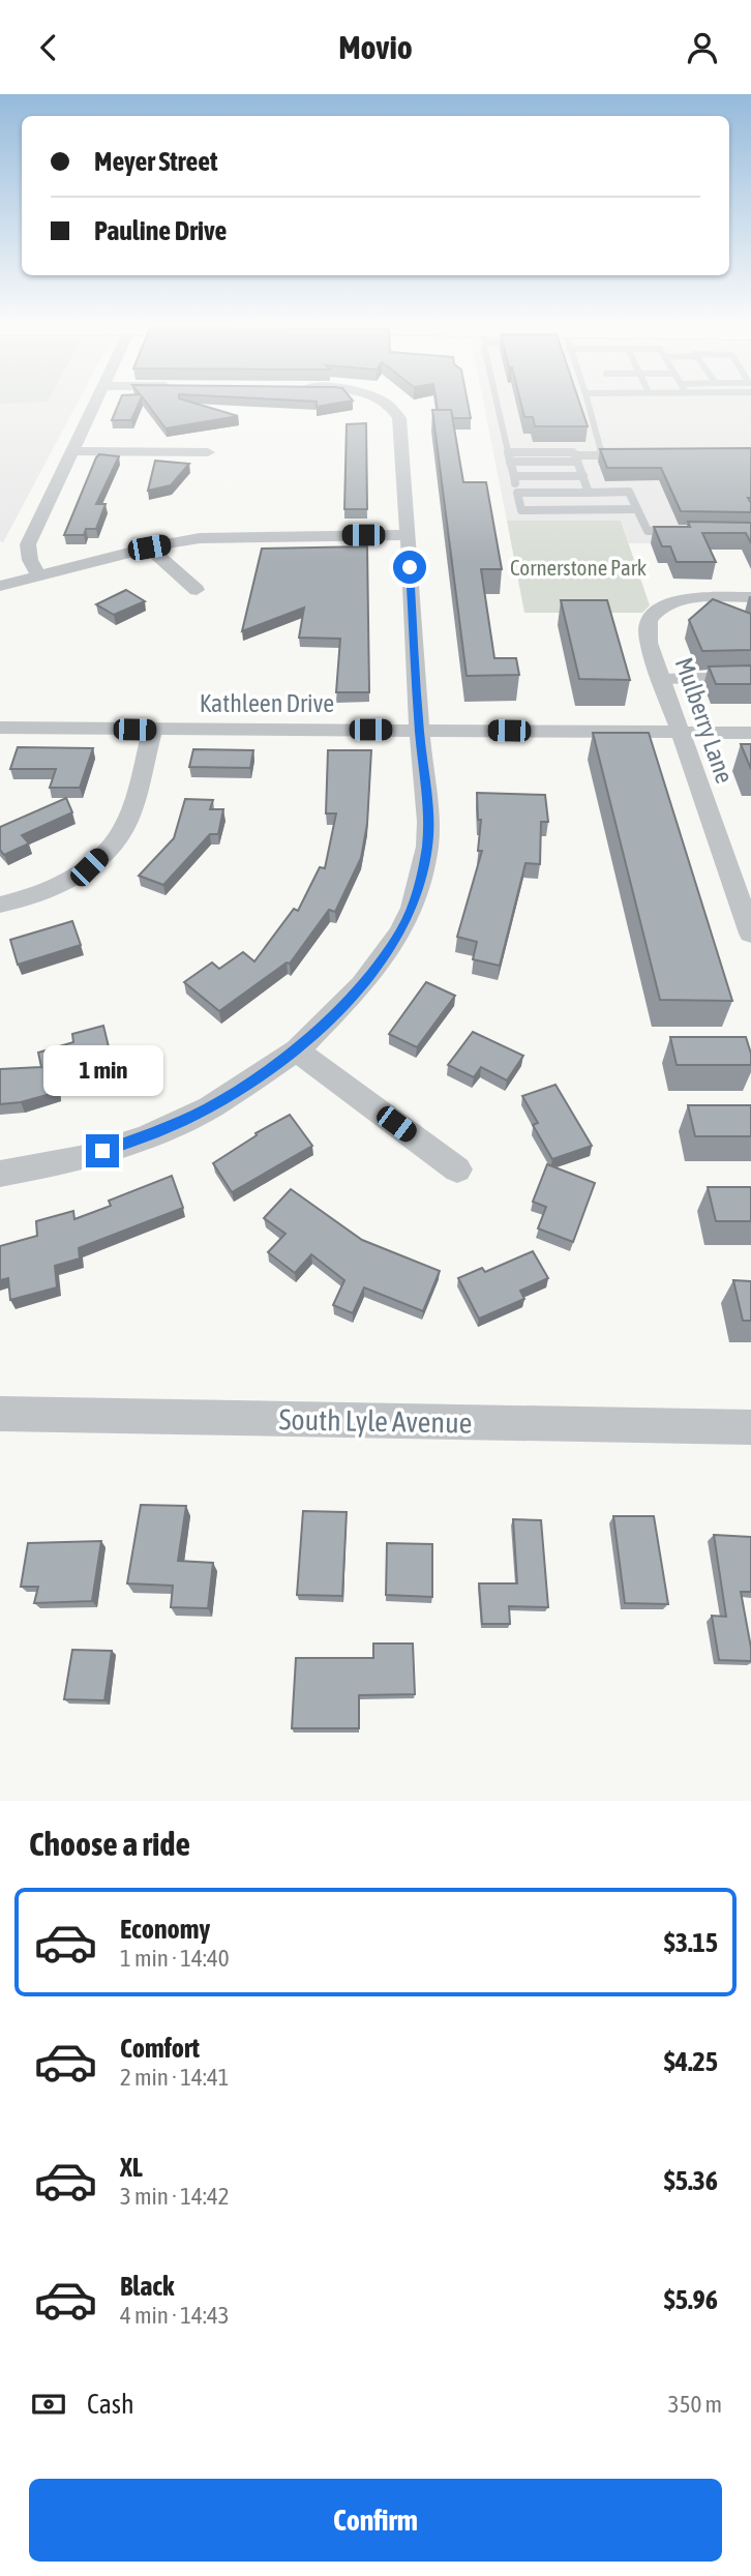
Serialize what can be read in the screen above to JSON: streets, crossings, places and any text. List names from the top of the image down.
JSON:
{
  "streets": {
    "street": ["Kathleen Drive", "Mulberry Lane", "South Lyle Avenue"]
  },
  "crossings": [
    ["Kathleen Drive", "Mulberry Lane"]
  ],
  "parks": ["Cornerstone Park"],
  "page": {
    "header": "Movio",
    "banner": ["Meyer Street", "Pauline Drive"],
    "bubble": "1 min",
    "heading": "Choose a ride",
    "list": [
      {
        "name": "Economy",
        "note": "1 min · 14:40",
        "value": "$3.15"
      },
      {
        "name": "Comfort",
        "note": "2 min · 14:41",
        "value": "$4.25"
      },
      {
        "name": "XL",
        "note": "3 min · 14:42",
        "value": "$5.36"
      },
      {
        "name": "Black",
        "note": "4 min · 14:43",
        "value": "$5.96"
      }
    ],
    "pay": ["Cash", "350 m"],
    "buttons": "Confirm"
  }
}
